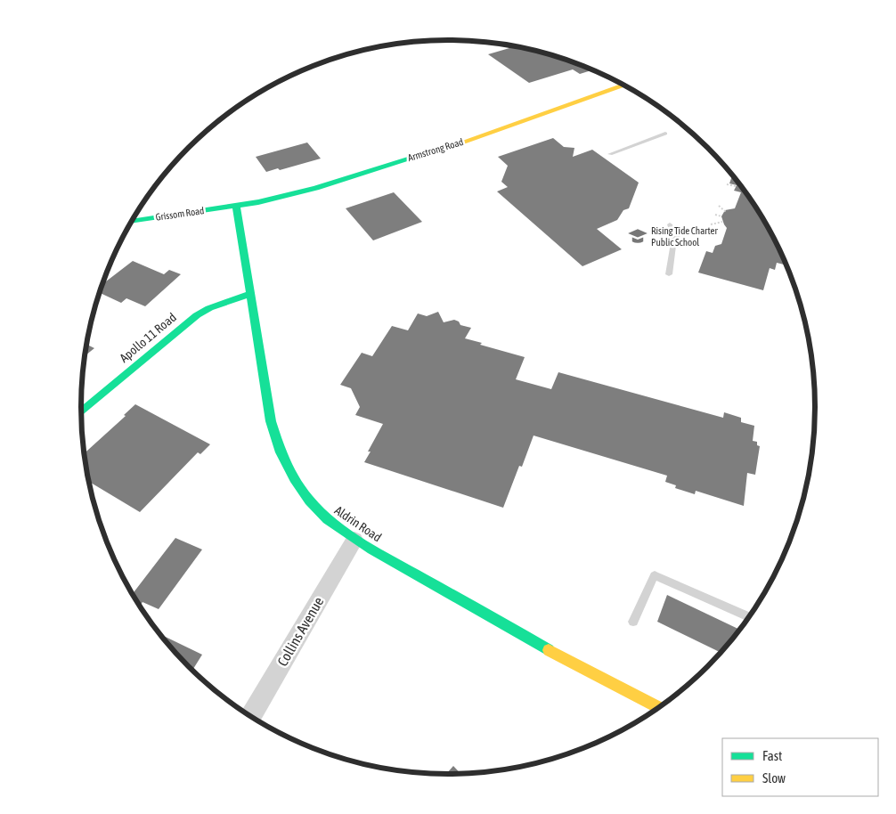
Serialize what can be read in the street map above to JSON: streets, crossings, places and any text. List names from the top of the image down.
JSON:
{
  "streets": {
    "street": [
      "Armstrong Road",
      "Grissom Road",
      "Apollo 11 Road",
      "Aldrin Road",
      "Collins Avenue"
    ]
  },
  "crossings": [
    ["Armstrong Road", "Grissom Road"],
    ["Armstrong Road", "Aldrin Road"],
    ["Grissom Road", "Aldrin Road"],
    ["Apollo 11 Road", "Aldrin Road"],
    ["Aldrin Road", "Collins Avenue"]
  ],
  "places": {
    "school or university": ["Rising Tide Charter Public School"]
  },
  "legend": ["Fast", "Slow"]
}
